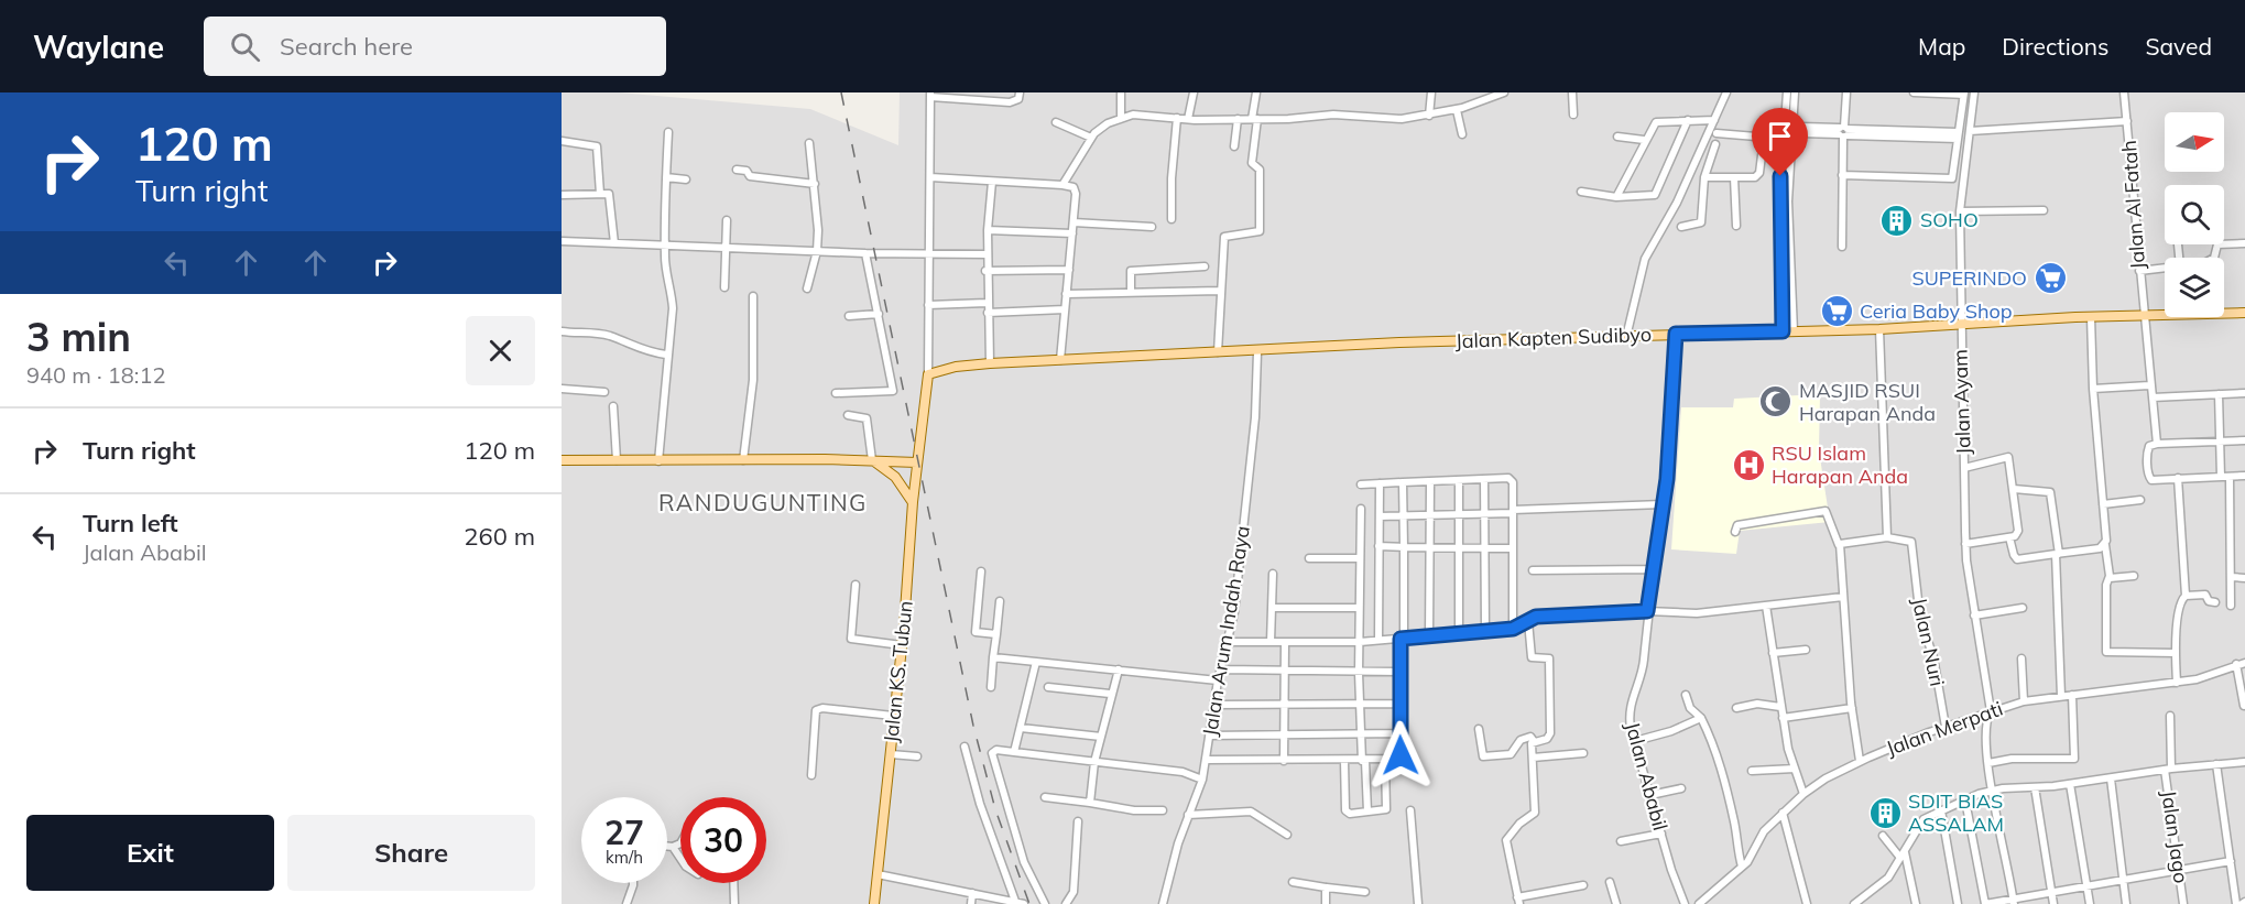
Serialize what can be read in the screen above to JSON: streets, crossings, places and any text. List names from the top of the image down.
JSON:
{
  "streets": {
    "main road": ["Jalan Kapten Sudibyo", "Jalan KS. Tubun"],
    "street": [
      "Jalan Al Fatah",
      "Jalan Ayam",
      "Jalan Arum Indah Raya",
      "Jalan Nuri",
      "Jalan Merpati",
      "Jalan Ababil",
      "Jalan Jago"
    ]
  },
  "crossings": [
    ["Jalan Al Fatah", "Jalan Kapten Sudibyo"],
    ["Jalan Kapten Sudibyo", "Jalan Ayam"],
    ["Jalan Kapten Sudibyo", "Jalan Arum Indah Raya"],
    ["Jalan Kapten Sudibyo", "Jalan KS. Tubun"],
    ["Jalan Kapten Sudibyo", "Jalan Ababil"],
    ["Jalan Ayam", "Jalan Merpati"],
    ["Jalan Nuri", "Jalan Merpati"]
  ],
  "districts": ["RANDUGUNTING"],
  "places": {
    "building": ["SOHO", "SDIT BIAS ASSALAM"],
    "supermarket": ["SUPERINDO", "Ceria Baby Shop"],
    "mosque": ["MASJID RSUI Harapan Anda"],
    "hospital": ["RSU Islam Harapan Anda"]
  },
  "north": "right",
  "page": {
    "header": "Waylane",
    "search": "Search here",
    "nav": ["Map", "Directions", "Saved"],
    "turn": ["120 m", "Turn right"],
    "heading": ["3 min", "940 m · 18:12"],
    "list": [
      {
        "name": "Turn right",
        "value": "120 m"
      },
      {
        "name": "Turn left",
        "note": "Jalan Ababil",
        "value": "260 m"
      }
    ],
    "speed": "27 km/h",
    "limit": "30",
    "buttons": ["Exit", "Share"]
  }
}
